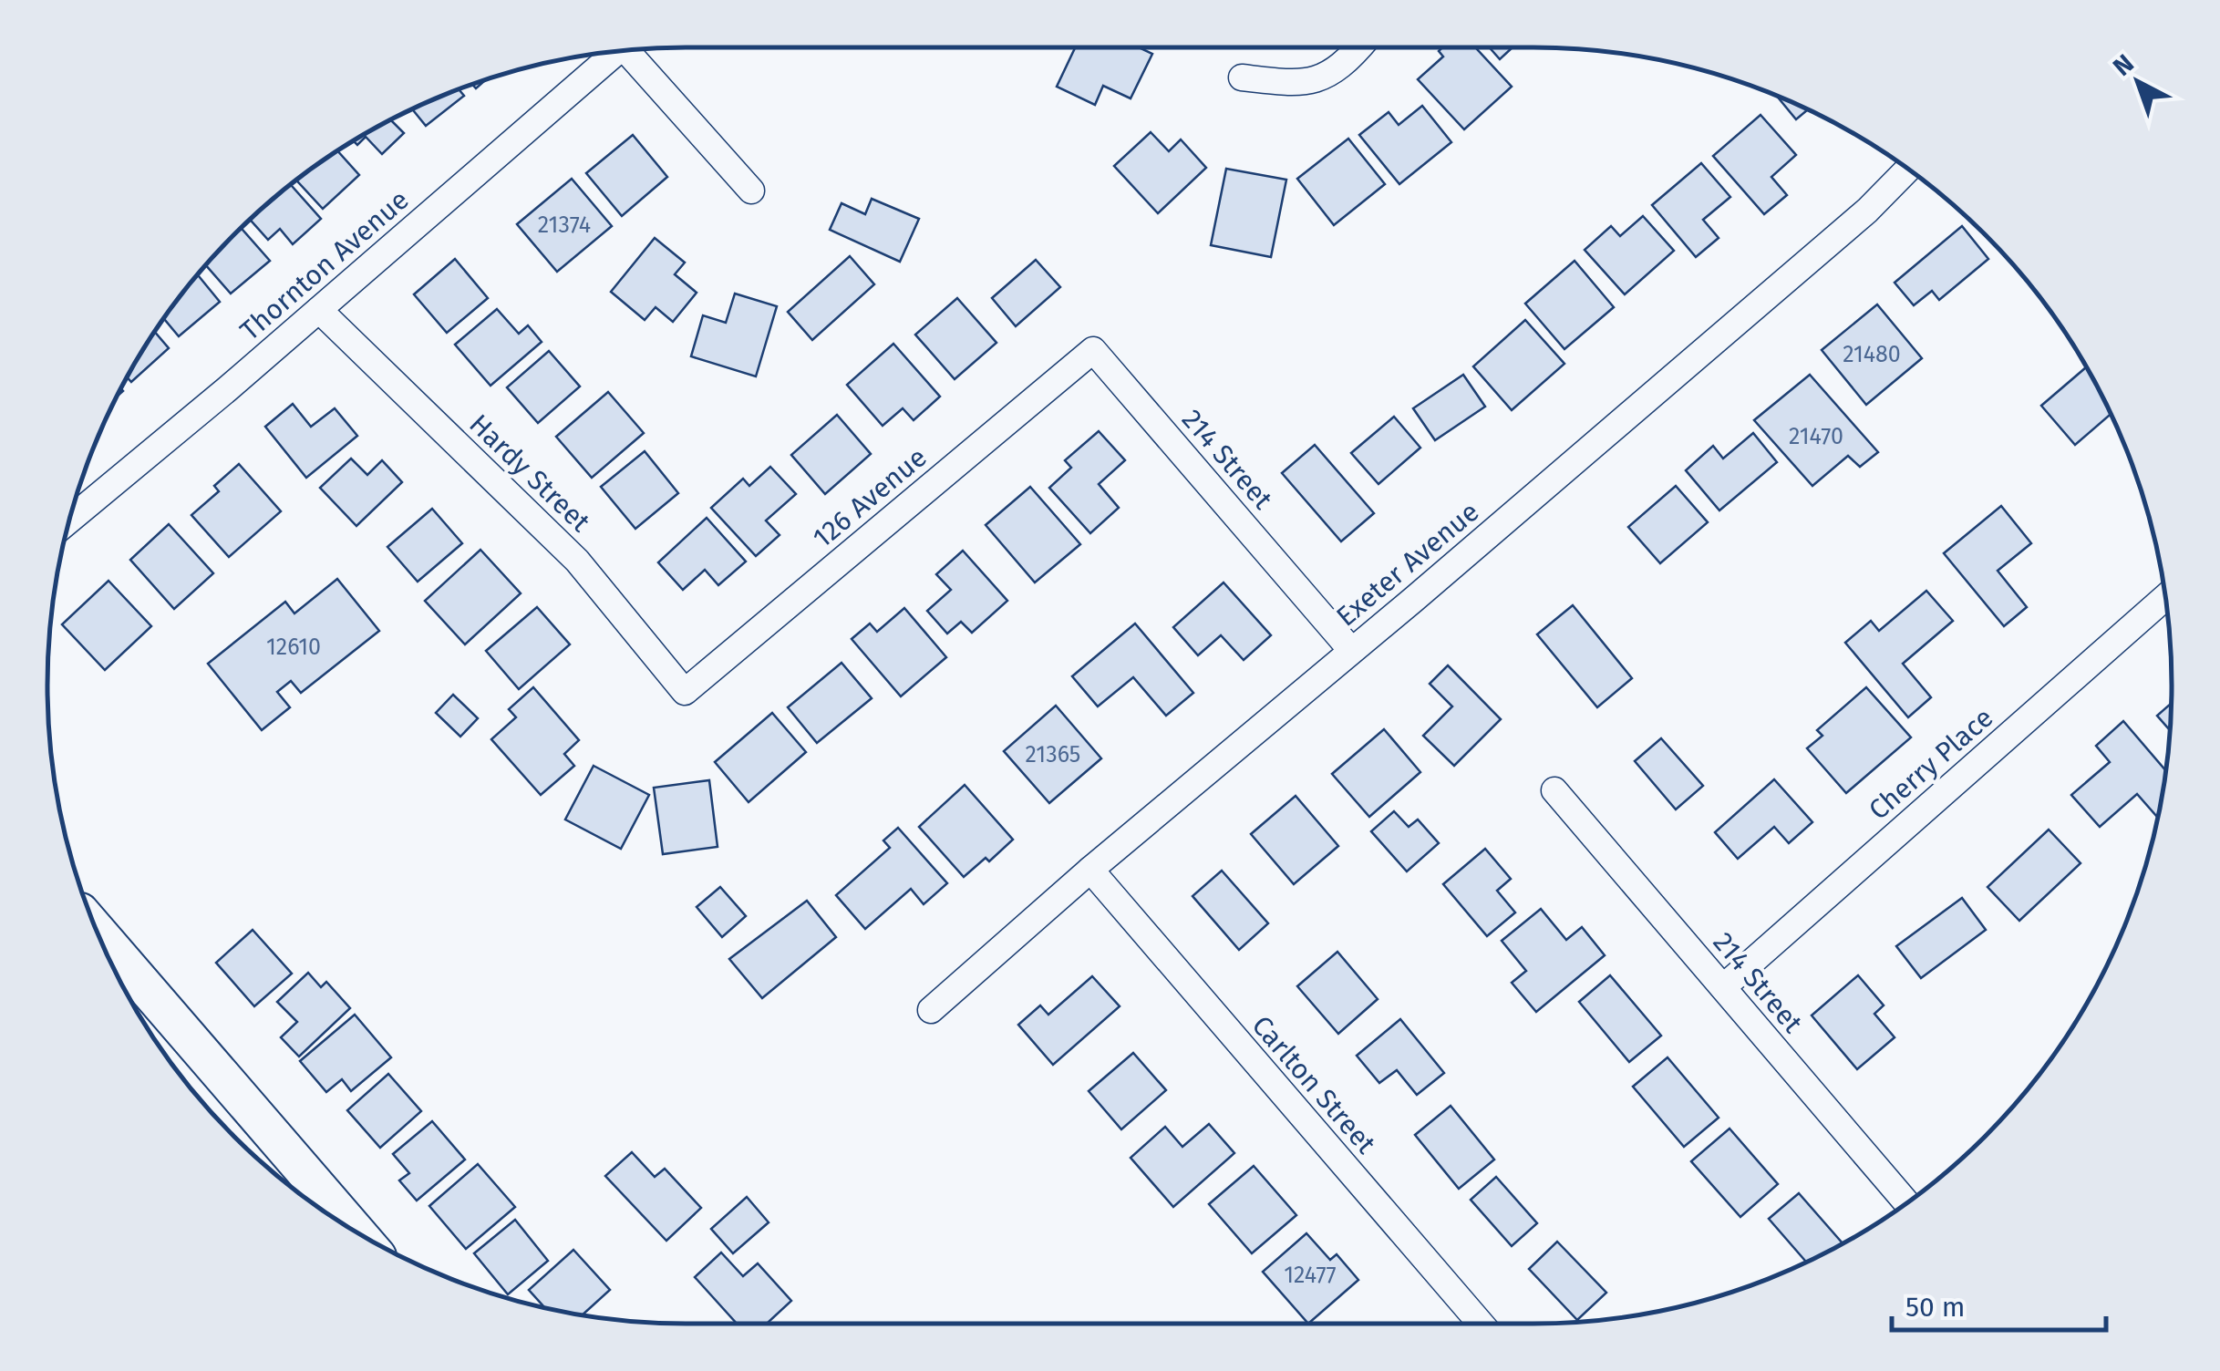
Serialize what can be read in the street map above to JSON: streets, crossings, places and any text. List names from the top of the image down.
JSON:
{
  "streets": {
    "street": [
      "Thornton Avenue",
      "214 Street",
      "Hardy Street",
      "126 Avenue",
      "Exeter Avenue",
      "Cherry Place",
      "Carlton Street"
    ]
  },
  "crossings": [
    ["Thornton Avenue", "Hardy Street"],
    ["214 Street", "126 Avenue"],
    ["214 Street", "Exeter Avenue"],
    ["214 Street", "Cherry Place"],
    ["Hardy Street", "126 Avenue"],
    ["Exeter Avenue", "Carlton Street"]
  ],
  "house_numbers": [
    "21374",
    "21480",
    "21470",
    "12610",
    "21365",
    "12477"
  ],
  "scale_bar": "50 m",
  "north": "top left"
}
